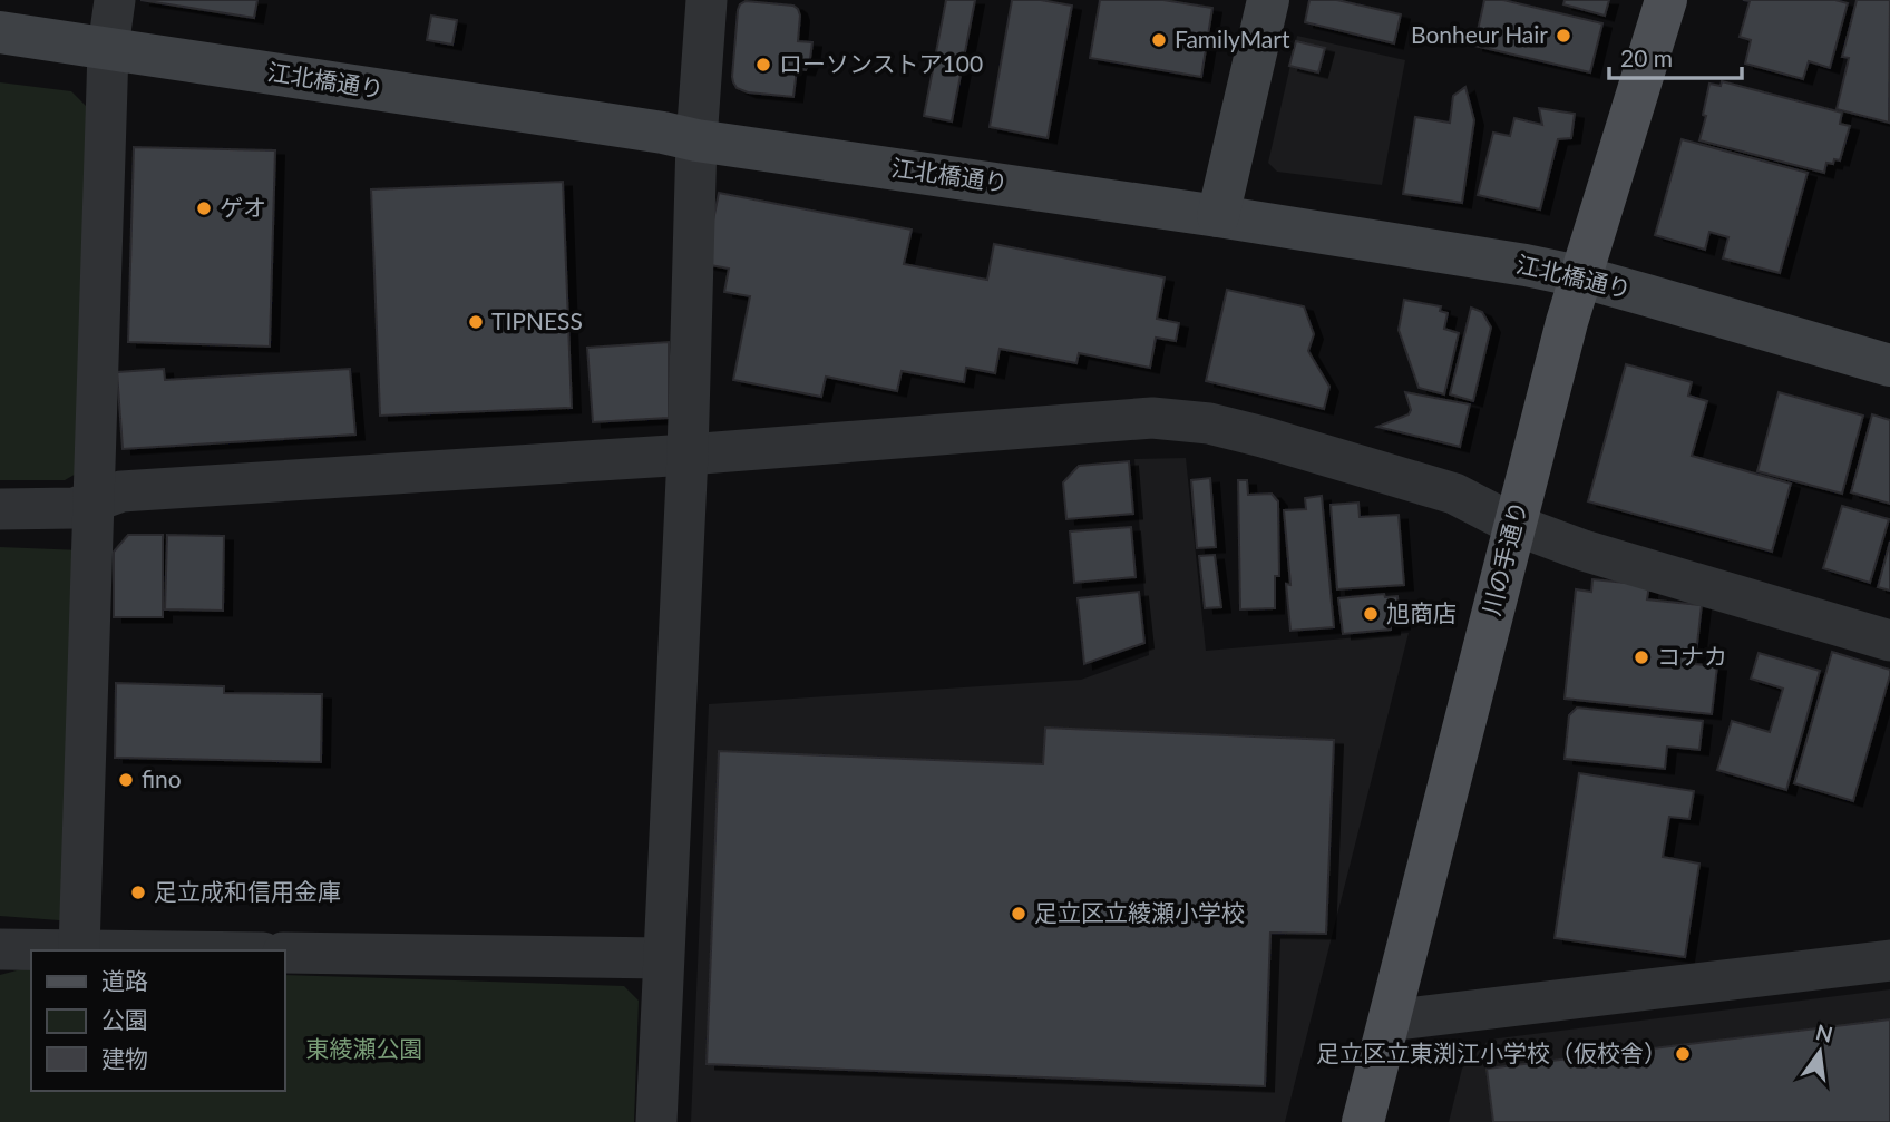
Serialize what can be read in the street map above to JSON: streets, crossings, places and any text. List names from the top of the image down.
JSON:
{
  "streets": {
    "main road": ["江北橋通り", "川の手通り"]
  },
  "crossings": [
    ["江北橋通り", "川の手通り"]
  ],
  "parks": ["東綾瀬公園"],
  "places": [
    "Bonheur Hair",
    "FamilyMart",
    "ローソンストア100",
    "ゲオ",
    "TIPNESS",
    "旭商店",
    "コナカ",
    "fino",
    "足立成和信用金庫",
    "足立区立綾瀬小学校",
    "足立区立東渕江小学校（仮校舎）"
  ],
  "legend": ["道路", "公園", "建物"],
  "scale_bar": "20 m",
  "north": "top"
}
